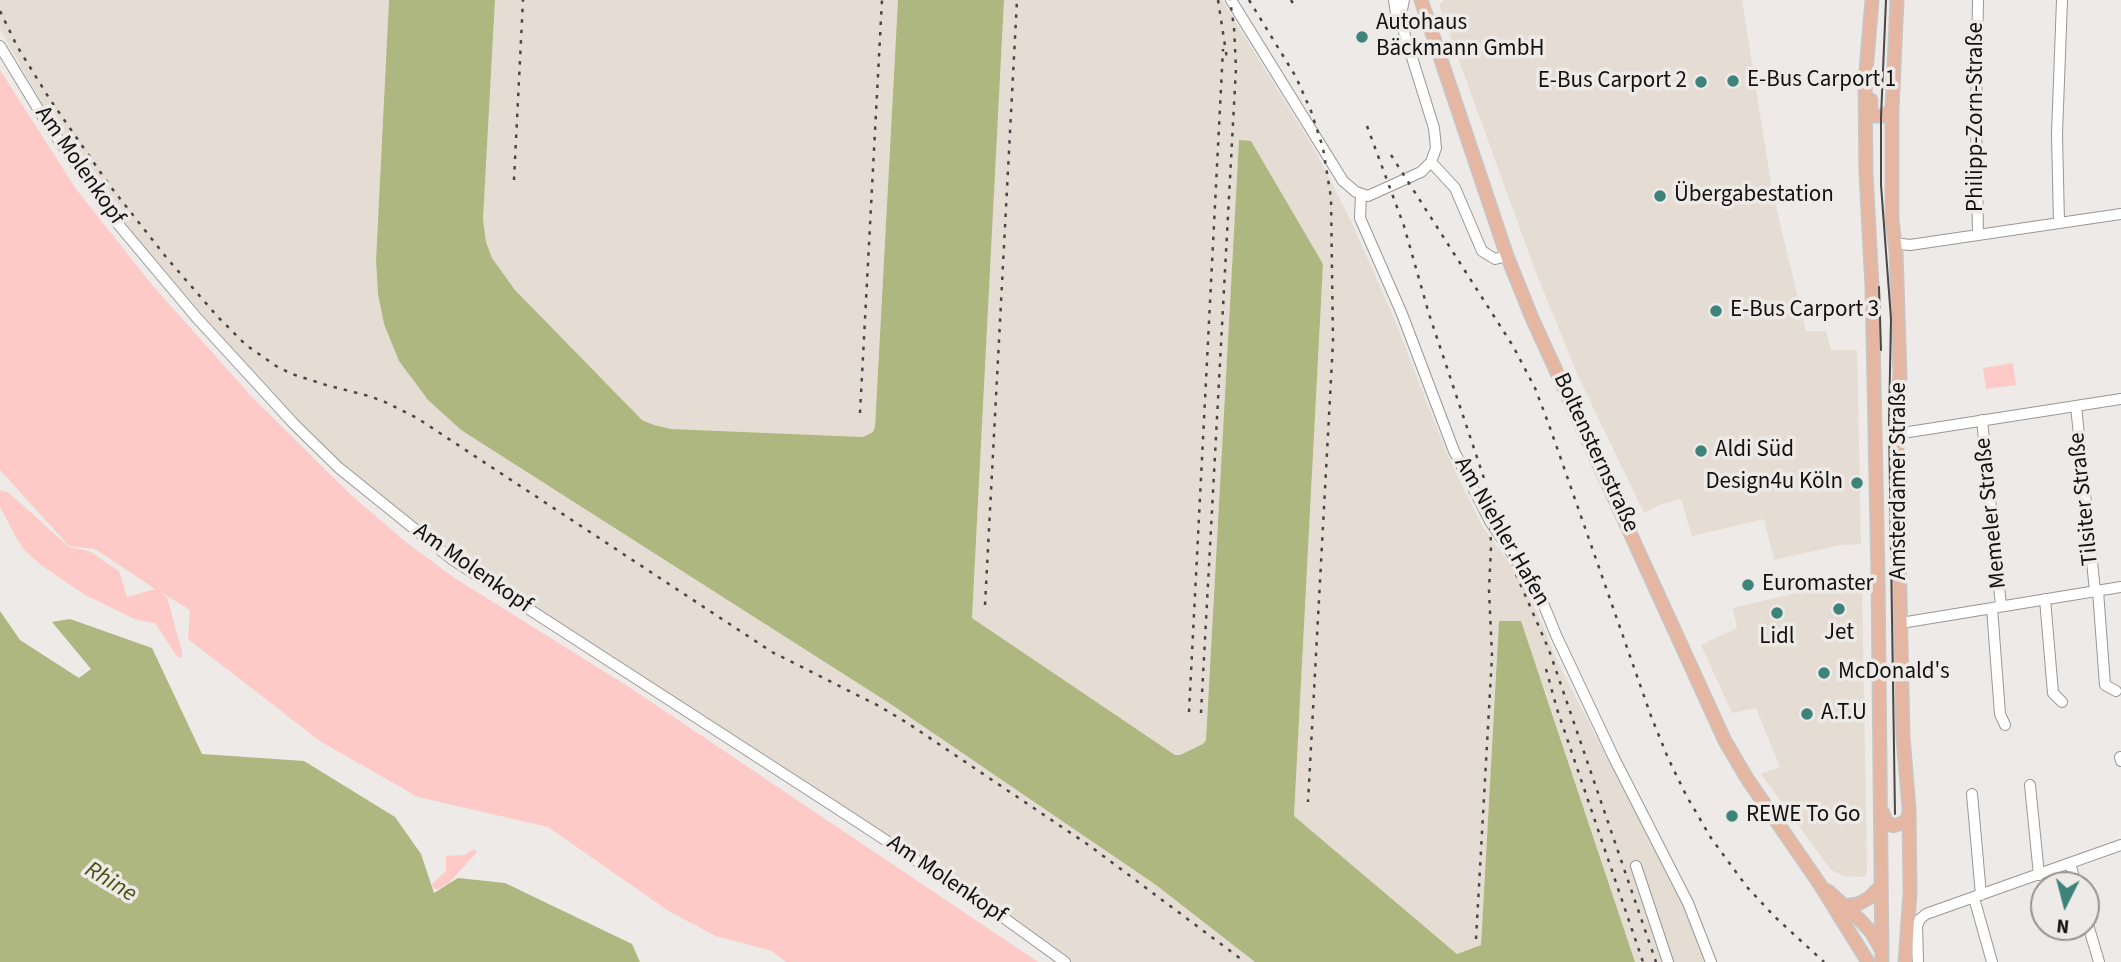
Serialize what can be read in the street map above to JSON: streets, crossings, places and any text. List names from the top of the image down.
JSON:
{
  "streets": {
    "main road": ["Boltensternstraße", "Amsterdamer Straße"],
    "street": [
      "Philipp-Zorn-Straße",
      "Am Molenkopf",
      "Tilsiter Straße",
      "Memeler Straße",
      "Am Niehler Hafen"
    ]
  },
  "crossings": [
    ["Boltensternstraße", "Amsterdamer Straße"]
  ],
  "water": ["Rhine"],
  "places": [
    "Autohaus Bäckmann GmbH",
    "E-Bus Carport 1",
    "E-Bus Carport 2",
    "Übergabestation",
    "E-Bus Carport 3",
    "Aldi Süd",
    "Design4u Köln",
    "Euromaster",
    "Jet",
    "Lidl",
    "McDonald's",
    "A.T.U",
    "REWE To Go"
  ],
  "north": "bottom"
}
